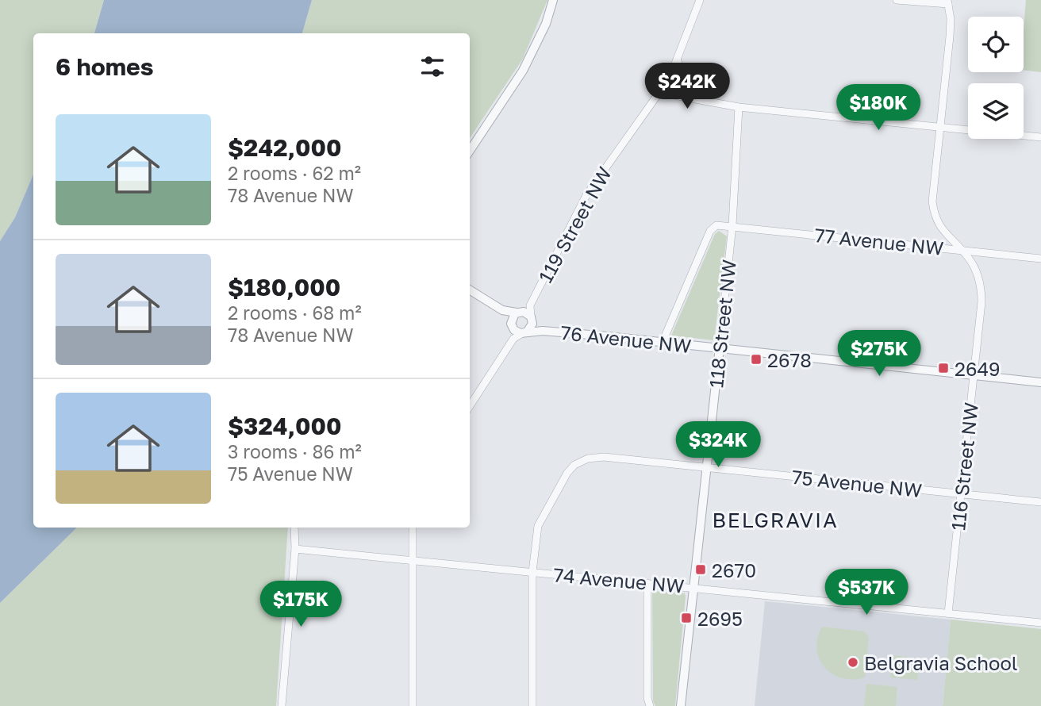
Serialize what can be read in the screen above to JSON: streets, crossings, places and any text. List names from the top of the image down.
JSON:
{
  "streets": {
    "street": [
      "119 Street NW",
      "77 Avenue NW",
      "118 Street NW",
      "76 Avenue NW",
      "116 Street NW",
      "75 Avenue NW",
      "74 Avenue NW"
    ]
  },
  "crossings": [
    ["119 Street NW", "76 Avenue NW"],
    ["77 Avenue NW", "118 Street NW"],
    ["77 Avenue NW", "116 Street NW"],
    ["118 Street NW", "76 Avenue NW"],
    ["118 Street NW", "75 Avenue NW"],
    ["118 Street NW", "74 Avenue NW"],
    ["76 Avenue NW", "116 Street NW"],
    ["116 Street NW", "75 Avenue NW"],
    ["116 Street NW", "74 Avenue NW"],
    ["75 Avenue NW", "74 Avenue NW"]
  ],
  "districts": ["BELGRAVIA"],
  "places": {
    "transit": [
      "2678",
      "2649",
      "2670",
      "2695"
    ],
    "other": ["Belgravia School"]
  },
  "page": {
    "heading": "6 homes",
    "price": [
      "$242K",
      "$180K",
      "$275K",
      "$324K",
      "$537K",
      "$175K"
    ],
    "list": [
      {
        "name": "$242,000",
        "note": "2 rooms · 62 m² · 78 Avenue NW"
      },
      {
        "name": "$180,000",
        "note": "2 rooms · 68 m² · 78 Avenue NW"
      },
      {
        "name": "$324,000",
        "note": "3 rooms · 86 m² · 75 Avenue NW"
      }
    ]
  }
}
